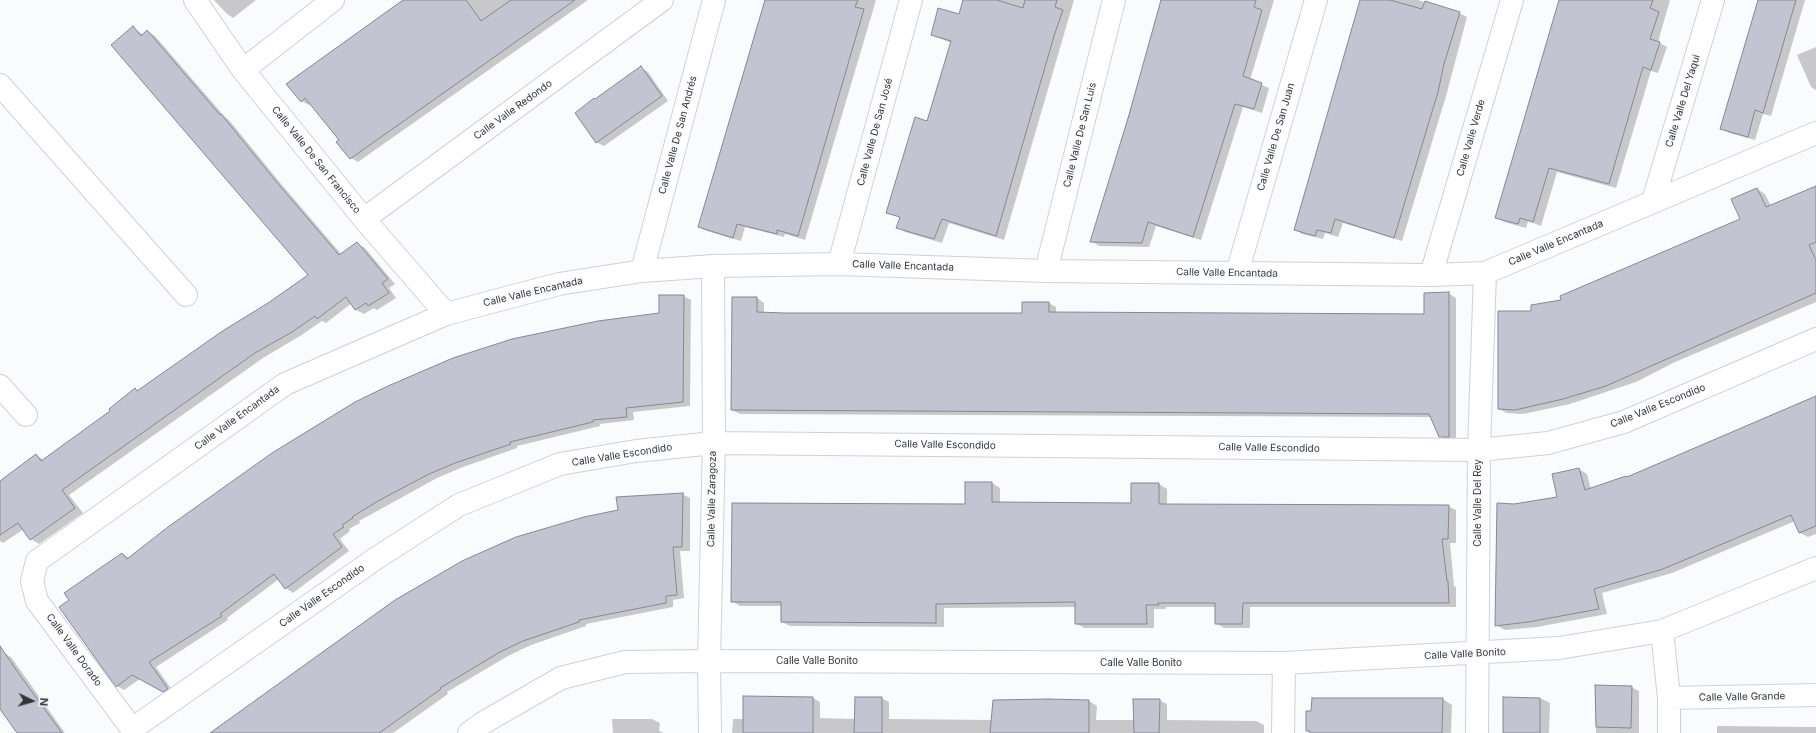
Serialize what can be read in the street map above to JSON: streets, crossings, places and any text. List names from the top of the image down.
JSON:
{
  "streets": {
    "street": [
      "Calle Valle Del Yaqui",
      "Calle Valle Redondo",
      "Calle Valle De San José",
      "Calle Valle De San Andrés",
      "Calle Valle De San Luis",
      "Calle Valle De San Juan",
      "Calle Valle Verde",
      "Calle Valle De San Francisco",
      "Calle Valle Encantada",
      "Calle Valle Escondido",
      "Calle Valle Zaragoza",
      "Calle Valle Del Rey",
      "Calle Valle Dorado",
      "Calle Valle Bonito",
      "Calle Valle Grande"
    ]
  },
  "crossings": [
    ["Calle Valle Del Yaqui", "Calle Valle Encantada"],
    ["Calle Valle Redondo", "Calle Valle De San Francisco"],
    ["Calle Valle De San José", "Calle Valle Encantada"],
    ["Calle Valle De San Andrés", "Calle Valle Encantada"],
    ["Calle Valle De San Luis", "Calle Valle Encantada"],
    ["Calle Valle De San Juan", "Calle Valle Encantada"],
    ["Calle Valle Verde", "Calle Valle Encantada"],
    ["Calle Valle De San Francisco", "Calle Valle Encantada"],
    ["Calle Valle Encantada", "Calle Valle Zaragoza"],
    ["Calle Valle Encantada", "Calle Valle Del Rey"],
    ["Calle Valle Encantada", "Calle Valle Dorado"],
    ["Calle Valle Escondido", "Calle Valle Zaragoza"],
    ["Calle Valle Escondido", "Calle Valle Del Rey"],
    ["Calle Valle Escondido", "Calle Valle Dorado"],
    ["Calle Valle Zaragoza", "Calle Valle Bonito"],
    ["Calle Valle Del Rey", "Calle Valle Bonito"]
  ],
  "north": "right"
}
